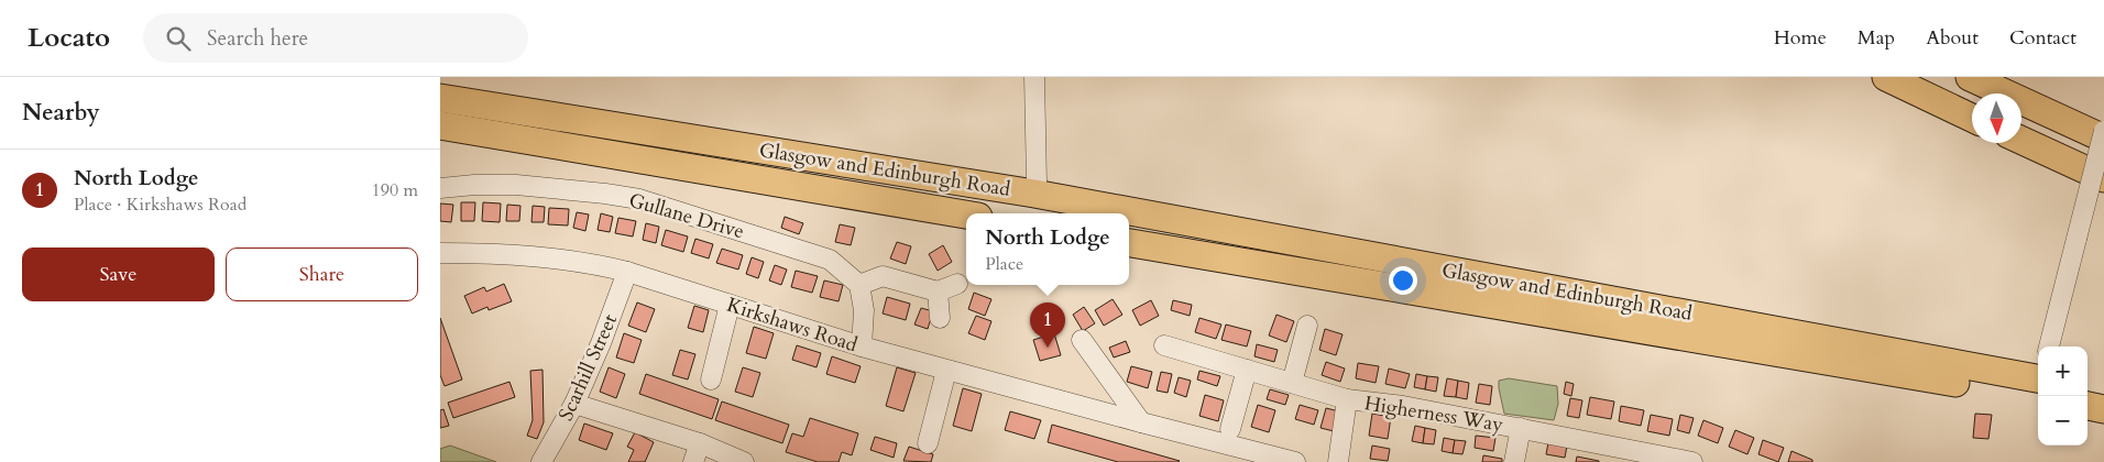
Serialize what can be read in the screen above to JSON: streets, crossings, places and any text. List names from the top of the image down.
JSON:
{
  "streets": {
    "highway": ["Glasgow and Edinburgh Road"],
    "street": [
      "Gullane Drive",
      "Kirkshaws Road",
      "Scarhill Street",
      "Higherness Way"
    ]
  },
  "crossings": [
    ["Kirkshaws Road", "Scarhill Street"]
  ],
  "north": "bottom",
  "page": {
    "header": "Locato",
    "search": "Search here",
    "nav": [
      "Home",
      "Map",
      "About",
      "Contact"
    ],
    "heading": "Nearby",
    "list": [
      {
        "mark": "1",
        "name": "North Lodge",
        "note": "Place · Kirkshaws Road",
        "value": "190 m"
      }
    ],
    "popup": ["North Lodge", "Place"],
    "buttons": ["Save", "Share"],
    "pins": "1",
    "map_buttons": ["+", "−"]
  }
}
